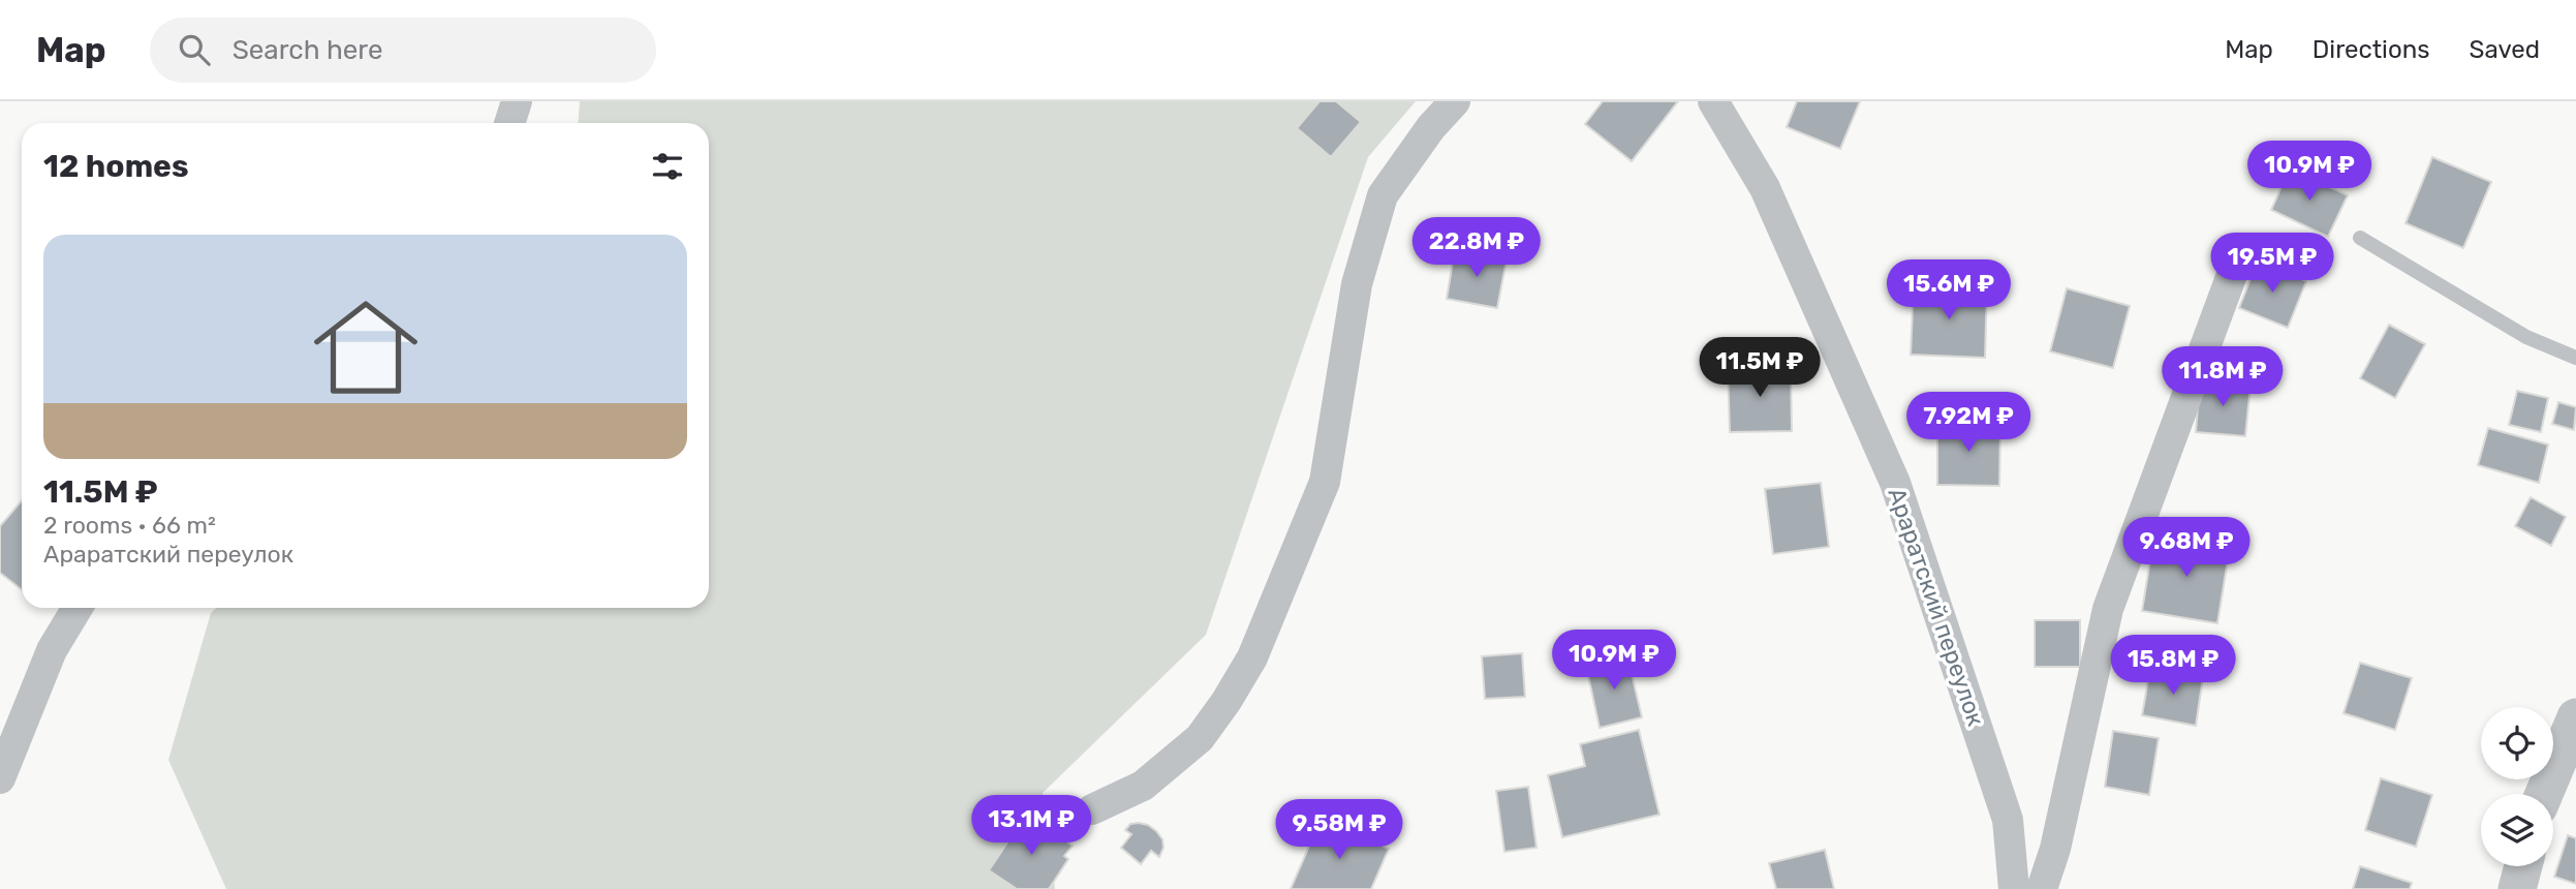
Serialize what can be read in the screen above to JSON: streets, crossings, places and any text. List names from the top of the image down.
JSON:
{
  "streets": {
    "street": ["Араратский переулок"]
  },
  "page": {
    "header": "Map",
    "search": "Search here",
    "nav": ["Map", "Directions", "Saved"],
    "heading": "12 homes",
    "price": [
      "10.9M ₽",
      "22.8M ₽",
      "19.5M ₽",
      "15.6M ₽",
      "11.5M ₽",
      "11.8M ₽",
      "7.92M ₽",
      "9.68M ₽",
      "10.9M ₽",
      "15.8M ₽",
      "13.1M ₽",
      "9.58M ₽"
    ],
    "list": [
      {
        "name": "11.5M ₽",
        "note": "2 rooms · 66 m² · Араратский переулок"
      }
    ]
  }
}
